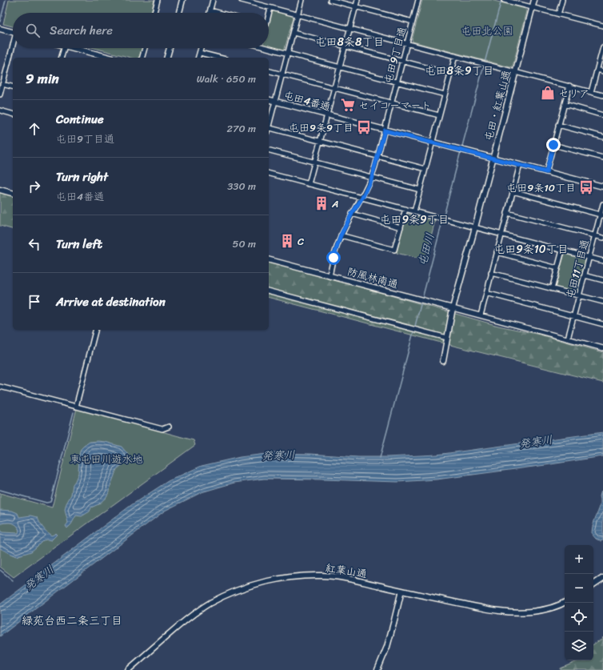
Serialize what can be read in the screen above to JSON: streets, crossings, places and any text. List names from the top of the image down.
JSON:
{
  "streets": {
    "street": [
      "屯田9丁目通",
      "屯田4番通",
      "屯田・紅葉山通",
      "屯田11丁目通",
      "防風林南通",
      "紅葉山通"
    ]
  },
  "crossings": [
    ["屯田9丁目通", "屯田4番通"],
    ["屯田9丁目通", "防風林南通"],
    ["屯田4番通", "屯田・紅葉山通"],
    ["屯田・紅葉山通", "防風林南通"]
  ],
  "districts": [
    "屯田8条8丁目",
    "屯田8条9丁目",
    "屯田9条9丁目",
    "屯田9条10丁目",
    "緑苑台西二条三丁目"
  ],
  "water": ["屯田川", "発寒川"],
  "parks": ["屯田北公園", "東屯田川遊水地"],
  "places": {
    "shop": ["セリア"],
    "supermarket": ["セイコーマート"],
    "bus stop": ["屯田9条9丁目", "屯田9条10丁目"],
    "building": ["A", "C"]
  },
  "page": {
    "search": "Search here",
    "heading": ["9 min", "Walk · 650 m"],
    "list": [
      ["Continue", "屯田9丁目通", "270 m"],
      ["Turn right", "屯田4番通", "330 m"],
      ["Turn left", "50 m"],
      "Arrive at destination"
    ],
    "map_buttons": ["+", "−"]
  }
}
